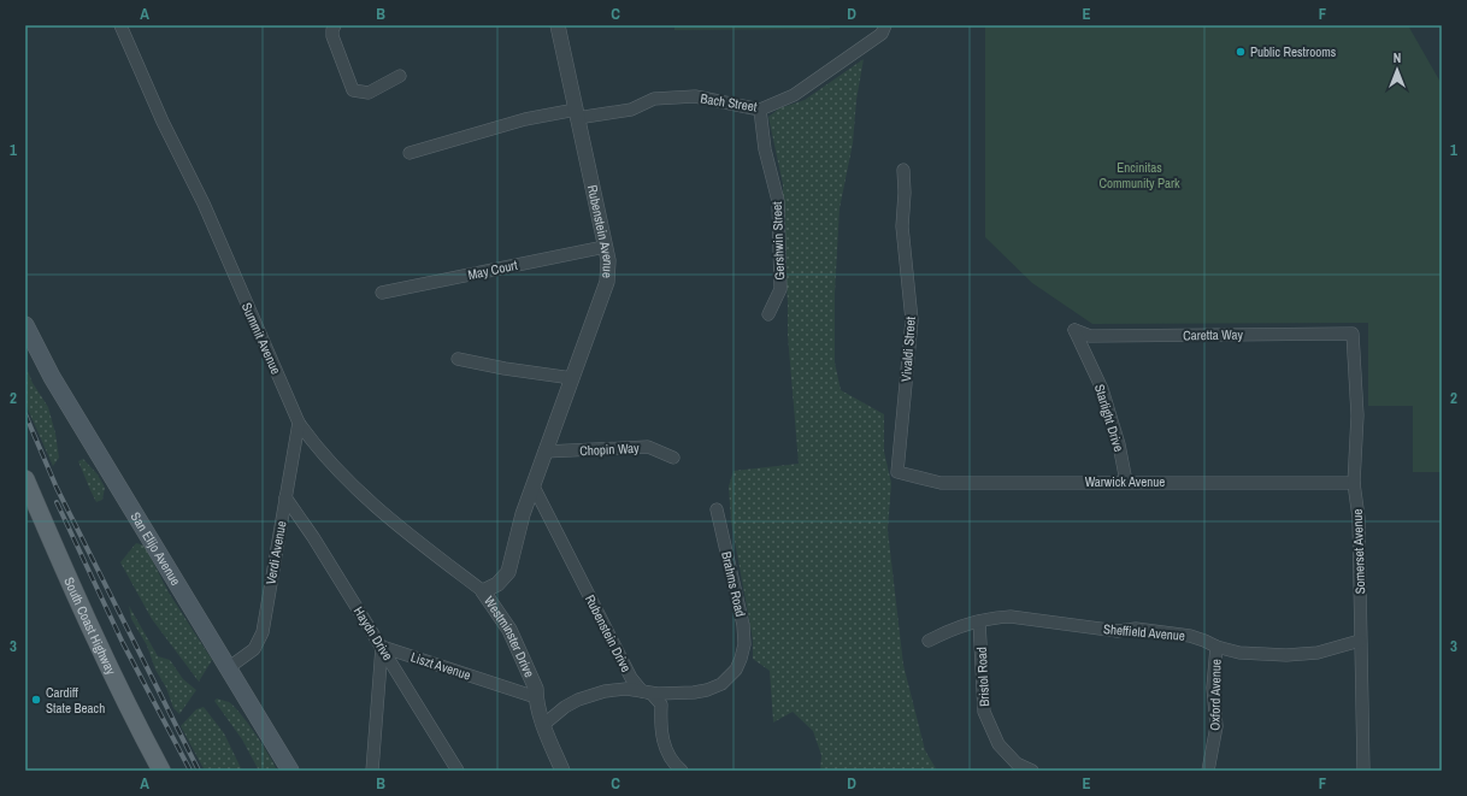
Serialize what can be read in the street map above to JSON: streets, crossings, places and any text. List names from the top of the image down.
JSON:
{
  "streets": {
    "main road": ["San Elijo Avenue", "South Coast Highway"],
    "street": [
      "Bach Street",
      "Rubenstein Avenue",
      "Gershwin Street",
      "May Court",
      "Caretta Way",
      "Summit Avenue",
      "Vivaldi Street",
      "Starlight Drive",
      "Chopin Way",
      "Warwick Avenue",
      "Somerset Avenue",
      "Verdi Avenue",
      "Brahms Road",
      "Sheffield Avenue",
      "Haydn Drive",
      "Rubenstein Drive",
      "Westminster Drive",
      "Liszt Avenue",
      "Bristol Road",
      "Oxford Avenue"
    ]
  },
  "crossings": [
    ["Bach Street", "Rubenstein Avenue"],
    ["Bach Street", "Gershwin Street"],
    ["Rubenstein Avenue", "May Court"],
    ["Rubenstein Avenue", "Chopin Way"],
    ["Rubenstein Avenue", "Rubenstein Drive"],
    ["Rubenstein Avenue", "Westminster Drive"],
    ["Caretta Way", "Starlight Drive"],
    ["Caretta Way", "Somerset Avenue"],
    ["Summit Avenue", "Verdi Avenue"],
    ["Summit Avenue", "Westminster Drive"],
    ["Vivaldi Street", "Warwick Avenue"],
    ["Starlight Drive", "Warwick Avenue"],
    ["Warwick Avenue", "Somerset Avenue"],
    ["San Elijo Avenue", "Verdi Avenue"],
    ["Somerset Avenue", "Sheffield Avenue"],
    ["Verdi Avenue", "Haydn Drive"],
    ["Brahms Road", "Rubenstein Drive"],
    ["Sheffield Avenue", "Bristol Road"],
    ["Sheffield Avenue", "Oxford Avenue"],
    ["Haydn Drive", "Liszt Avenue"],
    ["Rubenstein Drive", "Westminster Drive"],
    ["Westminster Drive", "Liszt Avenue"]
  ],
  "parks": ["Encinitas Community Park"],
  "places": ["Public Restrooms", "Cardiff State Beach"],
  "north": "top",
  "grid": {
    "columns": [
      "A",
      "B",
      "C",
      "D",
      "E",
      "F"
    ],
    "rows": ["1", "2", "3"]
  }
}
